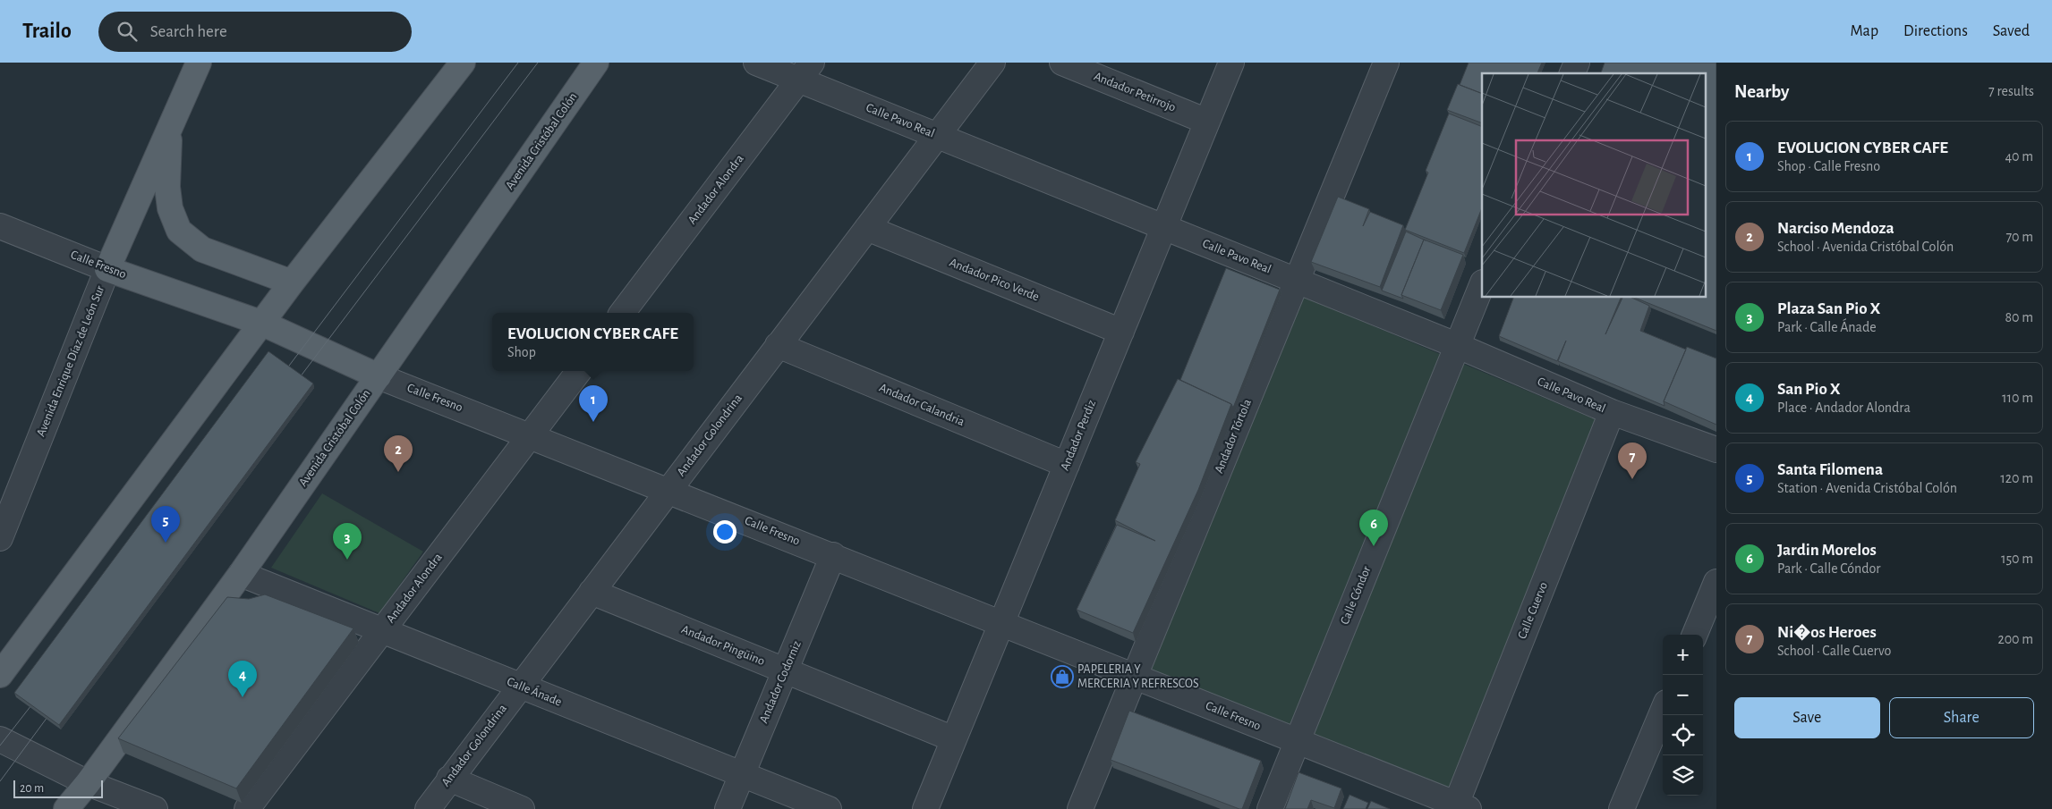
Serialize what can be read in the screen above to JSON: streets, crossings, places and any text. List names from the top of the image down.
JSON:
{
  "streets": {
    "main road": ["Avenida Cristóbal Colón", "Calle Fresno", "Avenida Enrique Díaz de León Sur"],
    "street": [
      "Andador Petirrojo",
      "Calle Pavo Real",
      "Andador Alondra",
      "Andador Pico Verde",
      "Andador Calandria",
      "Andador Golondrina",
      "Andador Perdiz",
      "Andador Tórtola",
      "Calle Cóndor",
      "Calle Cuervo",
      "Andador Pingüino",
      "Andador Codorniz",
      "Calle Ánade"
    ]
  },
  "crossings": [
    ["Andador Petirrojo", "Andador Perdiz"],
    ["Calle Pavo Real", "Andador Alondra"],
    ["Calle Pavo Real", "Andador Golondrina"],
    ["Calle Pavo Real", "Andador Perdiz"],
    ["Calle Pavo Real", "Andador Tórtola"],
    ["Calle Pavo Real", "Calle Cóndor"],
    ["Calle Pavo Real", "Calle Cuervo"],
    ["Avenida Cristóbal Colón", "Calle Fresno"],
    ["Avenida Cristóbal Colón", "Calle Ánade"],
    ["Andador Alondra", "Calle Fresno"],
    ["Andador Alondra", "Calle Ánade"],
    ["Calle Fresno", "Avenida Enrique Díaz de León Sur"],
    ["Calle Fresno", "Andador Golondrina"],
    ["Calle Fresno", "Andador Perdiz"],
    ["Calle Fresno", "Andador Tórtola"],
    ["Calle Fresno", "Calle Cóndor"],
    ["Calle Fresno", "Calle Cuervo"],
    ["Calle Fresno", "Andador Codorniz"],
    ["Andador Pico Verde", "Andador Golondrina"],
    ["Andador Pico Verde", "Andador Perdiz"],
    ["Andador Calandria", "Andador Golondrina"],
    ["Andador Calandria", "Andador Perdiz"],
    ["Andador Golondrina", "Andador Pingüino"],
    ["Andador Golondrina", "Calle Ánade"],
    ["Andador Perdiz", "Andador Pingüino"],
    ["Andador Pingüino", "Andador Codorniz"],
    ["Andador Codorniz", "Calle Ánade"]
  ],
  "places": {
    "shop": ["PAPELERIA Y MERCERIA Y REFRESCOS"]
  },
  "scale_bar": "20 m",
  "page": {
    "header": "Trailo",
    "search": "Search here",
    "nav": ["Map", "Directions", "Saved"],
    "heading": ["Nearby", "7 results"],
    "list": [
      {
        "mark": "1",
        "name": "EVOLUCION CYBER CAFE",
        "note": "Shop · Calle Fresno",
        "value": "40 m"
      },
      {
        "mark": "2",
        "name": "Narciso Mendoza",
        "note": "School · Avenida Cristóbal Colón",
        "value": "70 m"
      },
      {
        "mark": "3",
        "name": "Plaza San Pio X",
        "note": "Park · Calle Ánade",
        "value": "80 m"
      },
      {
        "mark": "4",
        "name": "San Pio X",
        "note": "Place · Andador Alondra",
        "value": "110 m"
      },
      {
        "mark": "5",
        "name": "Santa Filomena",
        "note": "Station · Avenida Cristóbal Colón",
        "value": "120 m"
      },
      {
        "mark": "6",
        "name": "Jardin Morelos",
        "note": "Park · Calle Cóndor",
        "value": "150 m"
      },
      {
        "mark": "7",
        "name": "Ni�os Heroes",
        "note": "School · Calle Cuervo",
        "value": "200 m"
      }
    ],
    "popup": ["EVOLUCION CYBER CAFE", "Shop"],
    "pins": [
      "1",
      "2",
      "7",
      "5",
      "6",
      "3",
      "4"
    ],
    "map_buttons": ["+", "−"],
    "buttons": ["Save", "Share"],
    "scale": "20 m"
  }
}
